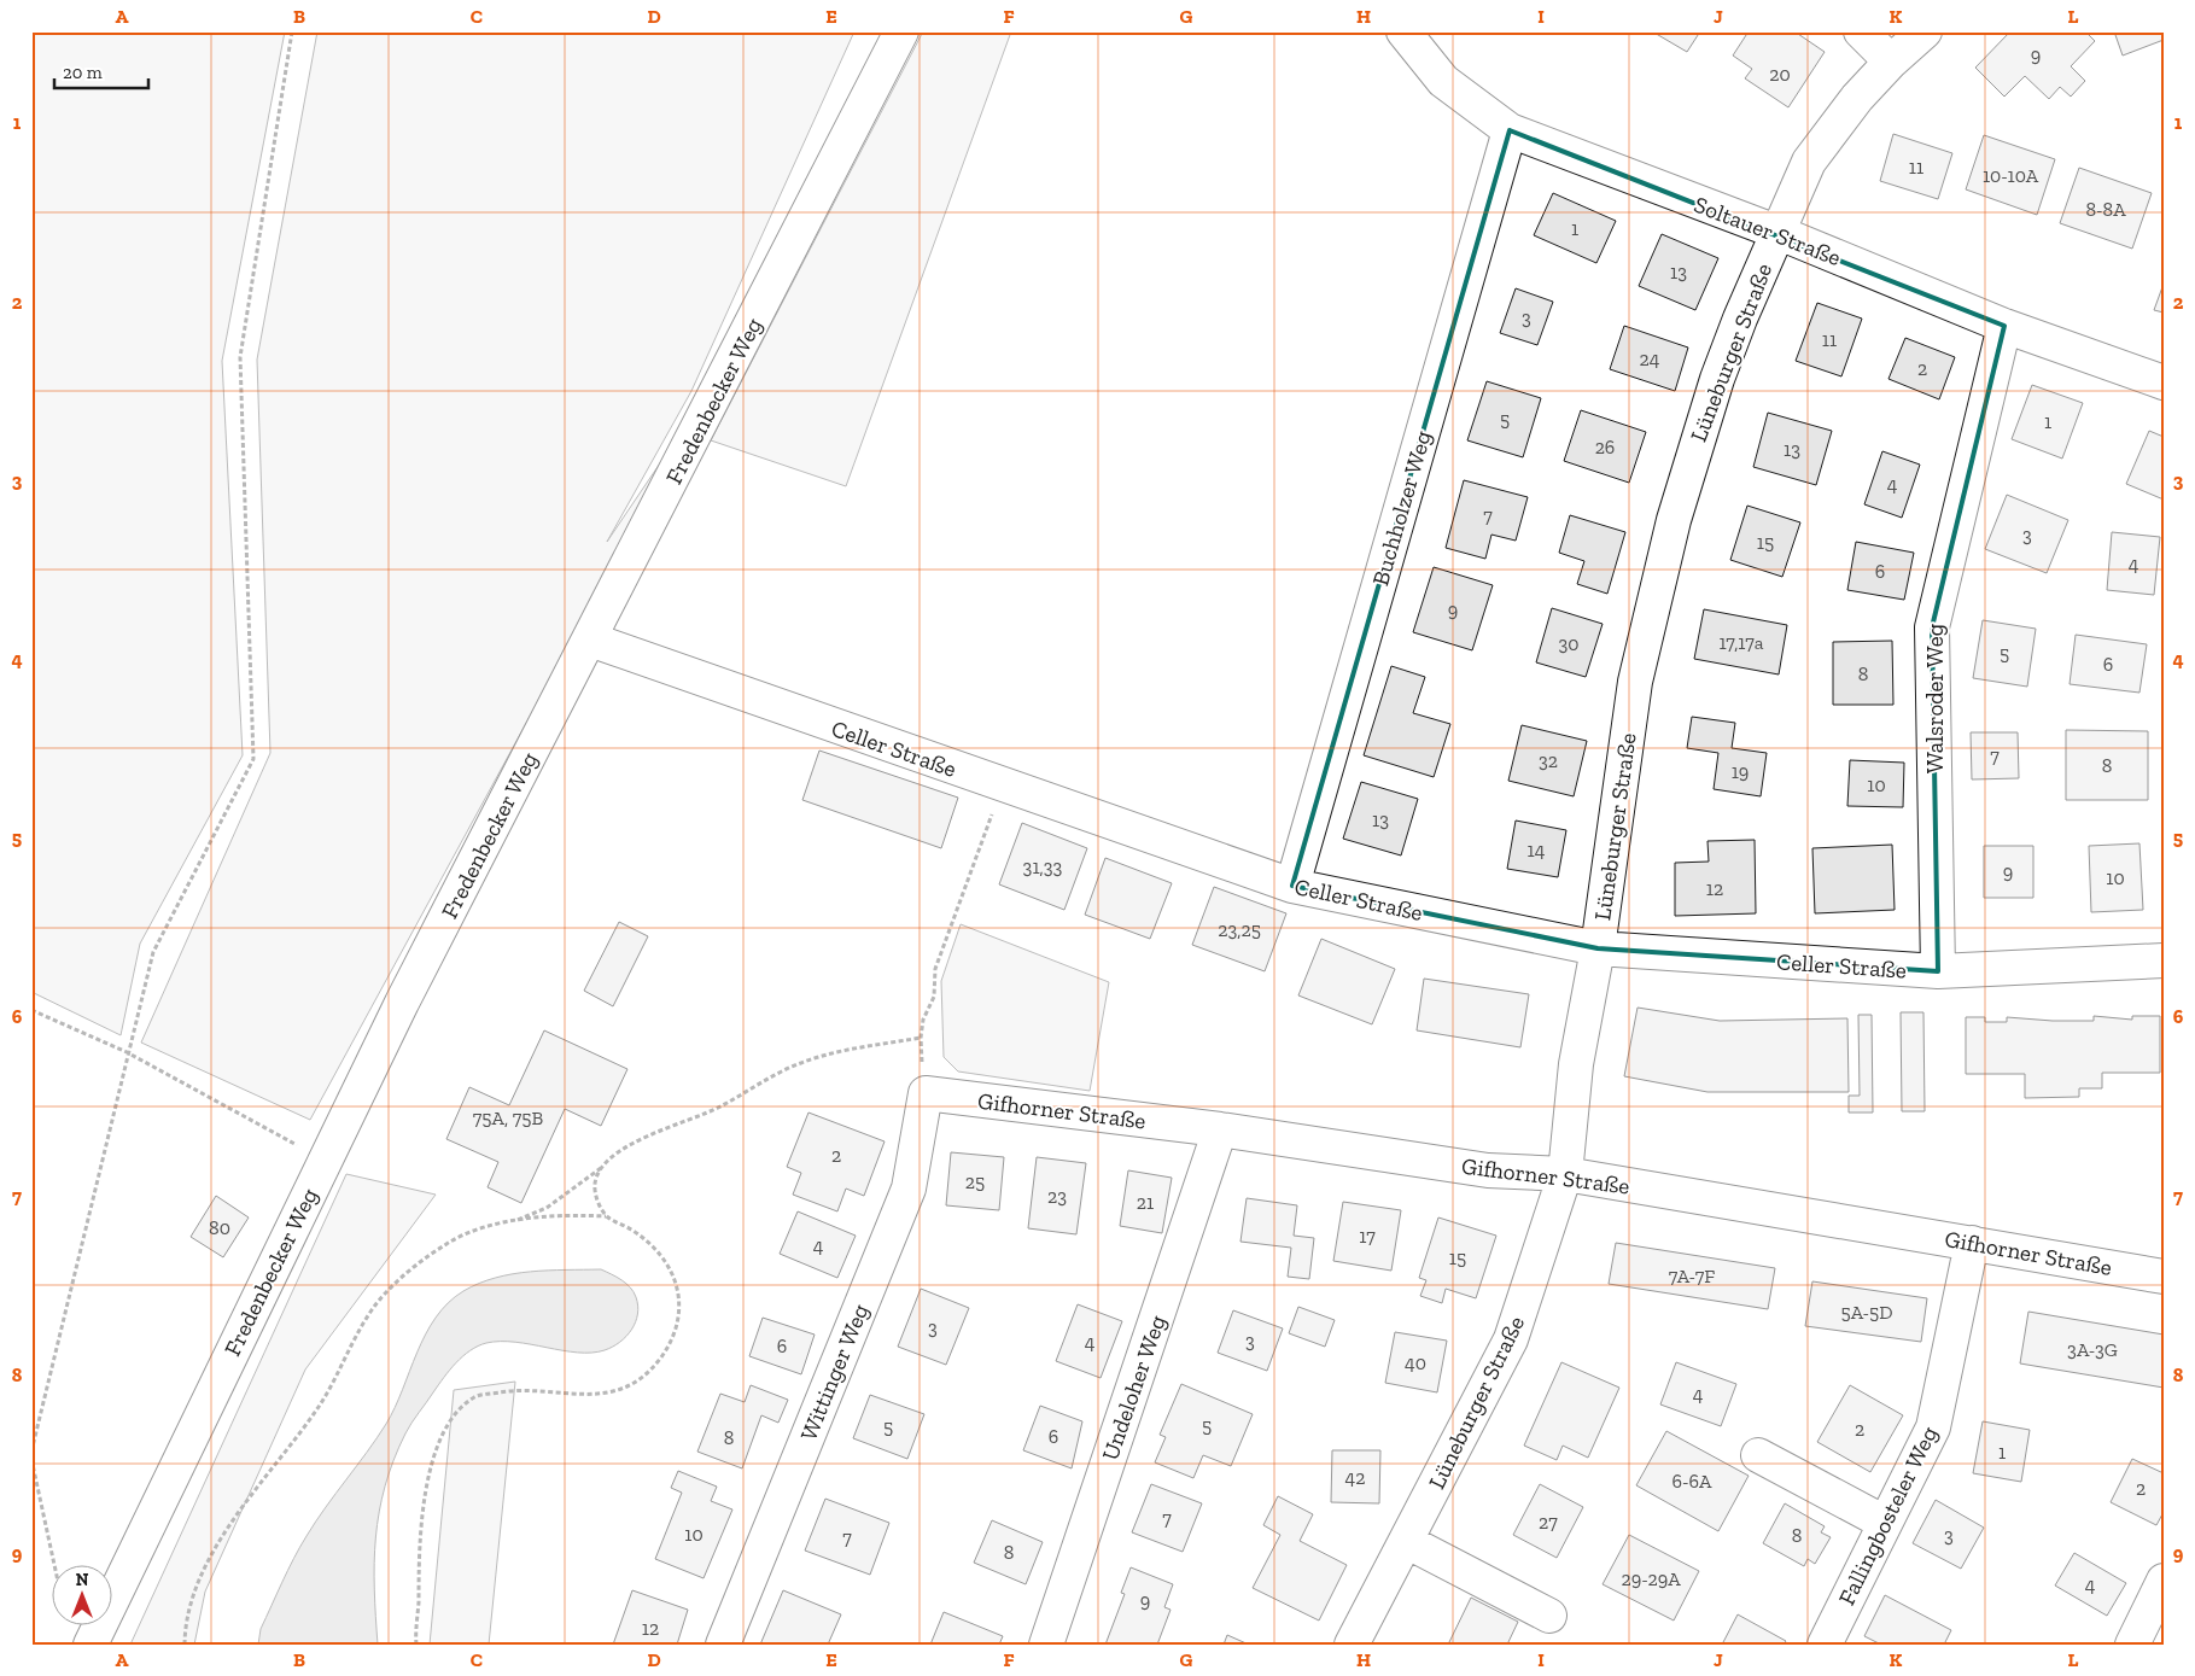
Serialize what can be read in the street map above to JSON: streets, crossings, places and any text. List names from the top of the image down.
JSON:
{
  "streets": {
    "street": [
      "Soltauer Straße",
      "Lüneburger Straße",
      "Fredenbecker Weg",
      "Buchholzer Weg",
      "Walsroder Weg",
      "Celler Straße",
      "Gifhorner Straße",
      "Wittinger Weg",
      "Undeloher Weg",
      "Fallingbosteler Weg"
    ]
  },
  "crossings": [
    ["Soltauer Straße", "Lüneburger Straße"],
    ["Soltauer Straße", "Buchholzer Weg"],
    ["Soltauer Straße", "Walsroder Weg"],
    ["Lüneburger Straße", "Celler Straße"],
    ["Lüneburger Straße", "Gifhorner Straße"],
    ["Fredenbecker Weg", "Celler Straße"],
    ["Buchholzer Weg", "Celler Straße"],
    ["Walsroder Weg", "Celler Straße"],
    ["Gifhorner Straße", "Wittinger Weg"],
    ["Gifhorner Straße", "Undeloher Weg"],
    ["Gifhorner Straße", "Fallingbosteler Weg"]
  ],
  "house_numbers": [
    "9",
    "20",
    "11",
    "10-10A",
    "8-8A",
    "1",
    "13",
    "3",
    "11",
    "24",
    "2",
    "5",
    "1",
    "26",
    "13",
    "4",
    "7",
    "3",
    "15",
    "4",
    "6",
    "9",
    "17,17a",
    "30",
    "5",
    "6",
    "8",
    "7",
    "32",
    "8",
    "19",
    "10",
    "13",
    "14",
    "31,33",
    "9",
    "10",
    "12",
    "23,25",
    "75A, 75B",
    "2",
    "25",
    "23",
    "21",
    "80",
    "17",
    "4",
    "15",
    "7A-7F",
    "5A-5D",
    "3",
    "3",
    "4",
    "6",
    "3A-3G",
    "40",
    "4",
    "5",
    "5",
    "2",
    "6",
    "8",
    "1",
    "42",
    "6-6A",
    "2",
    "7",
    "27",
    "10",
    "8",
    "3",
    "7",
    "8",
    "29-29A",
    "4",
    "9",
    "12"
  ],
  "scale_bar": "20 m",
  "north": "top",
  "grid": {
    "columns": [
      "A",
      "B",
      "C",
      "D",
      "E",
      "F",
      "G",
      "H",
      "I",
      "J",
      "K",
      "L"
    ],
    "rows": [
      "1",
      "2",
      "3",
      "4",
      "5",
      "6",
      "7",
      "8",
      "9"
    ]
  }
}
